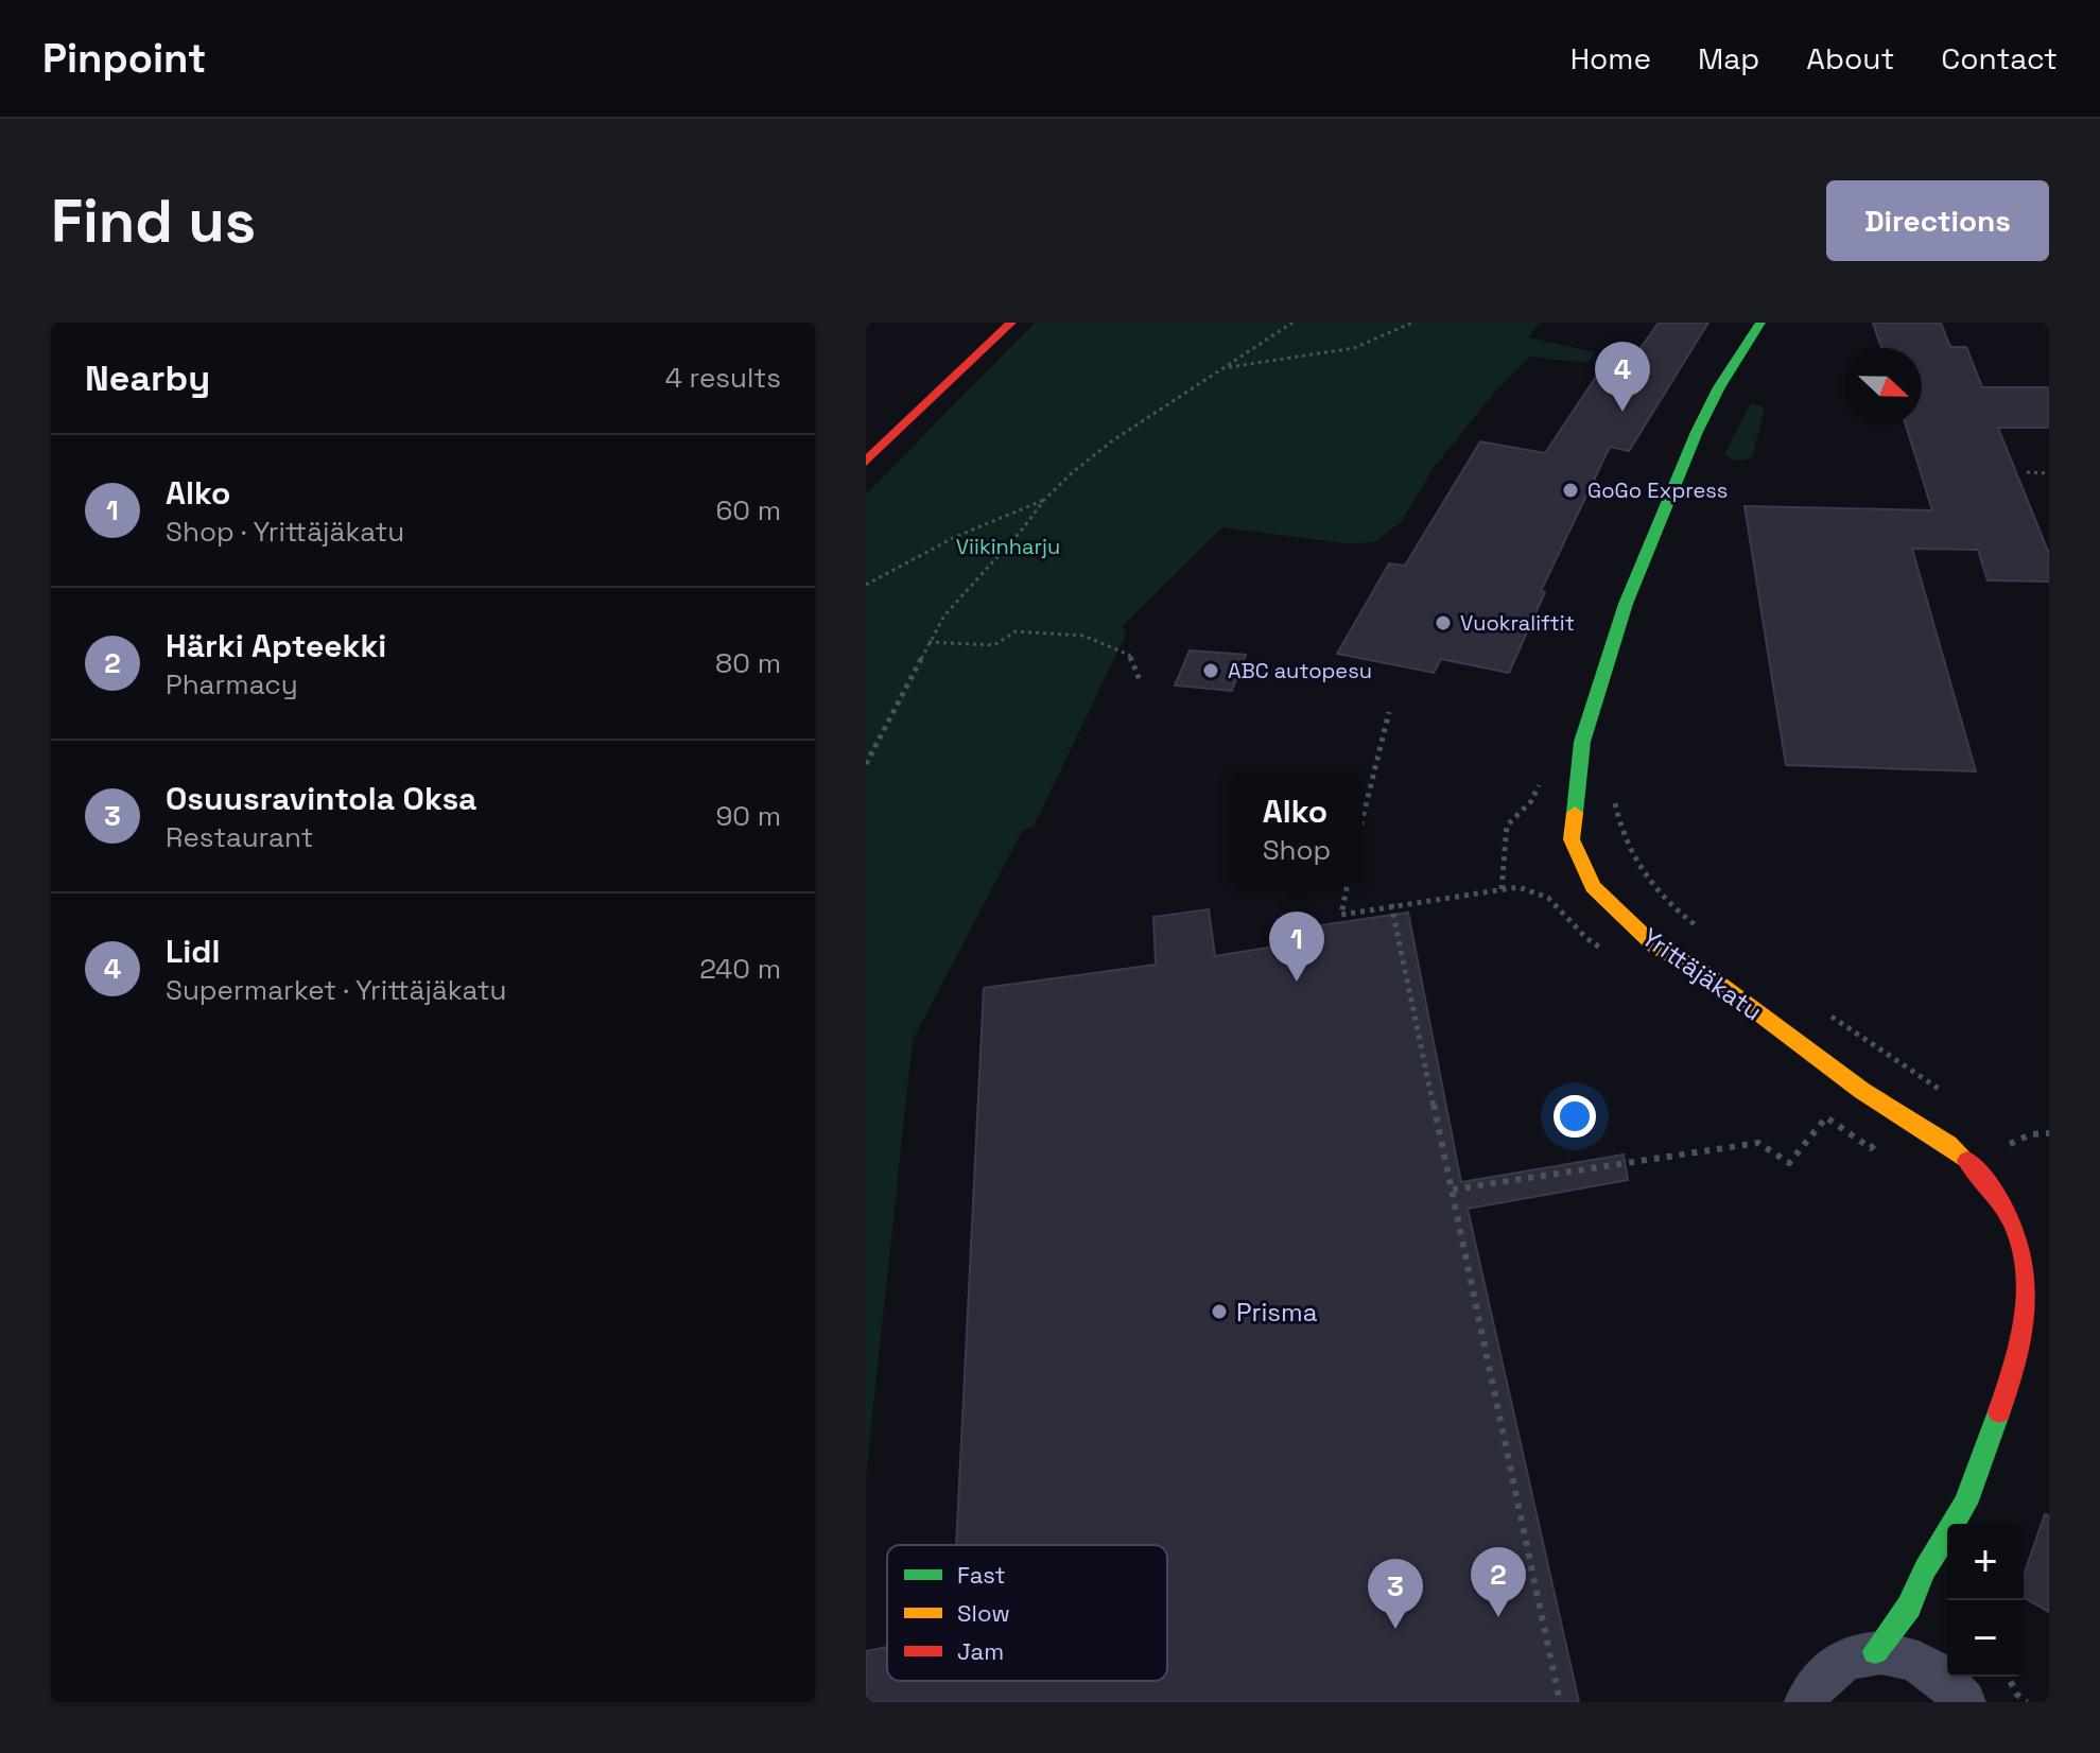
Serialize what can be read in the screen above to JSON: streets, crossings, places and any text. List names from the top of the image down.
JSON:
{
  "streets": {
    "street": ["Yrittäjäkatu"]
  },
  "parks": ["Viikinharju"],
  "places": [
    "GoGo Express",
    "Vuokraliftit",
    "ABC autopesu",
    "Prisma"
  ],
  "legend": ["Fast", "Slow", "Jam"],
  "north": "right",
  "page": {
    "header": "Pinpoint",
    "nav": [
      "Home",
      "Map",
      "About",
      "Contact"
    ],
    "buttons": "Directions",
    "title": "Find us",
    "heading": ["Nearby", "4 results"],
    "pins": [
      "4",
      "1",
      "2",
      "3"
    ],
    "list": [
      {
        "mark": "1",
        "name": "Alko",
        "note": "Shop · Yrittäjäkatu",
        "value": "60 m"
      },
      {
        "mark": "2",
        "name": "Härki Apteekki",
        "note": "Pharmacy",
        "value": "80 m"
      },
      {
        "mark": "3",
        "name": "Osuusravintola Oksa",
        "note": "Restaurant",
        "value": "90 m"
      },
      {
        "mark": "4",
        "name": "Lidl",
        "note": "Supermarket · Yrittäjäkatu",
        "value": "240 m"
      }
    ],
    "popup": ["Alko", "Shop"],
    "map_buttons": ["+", "−"]
  }
}
